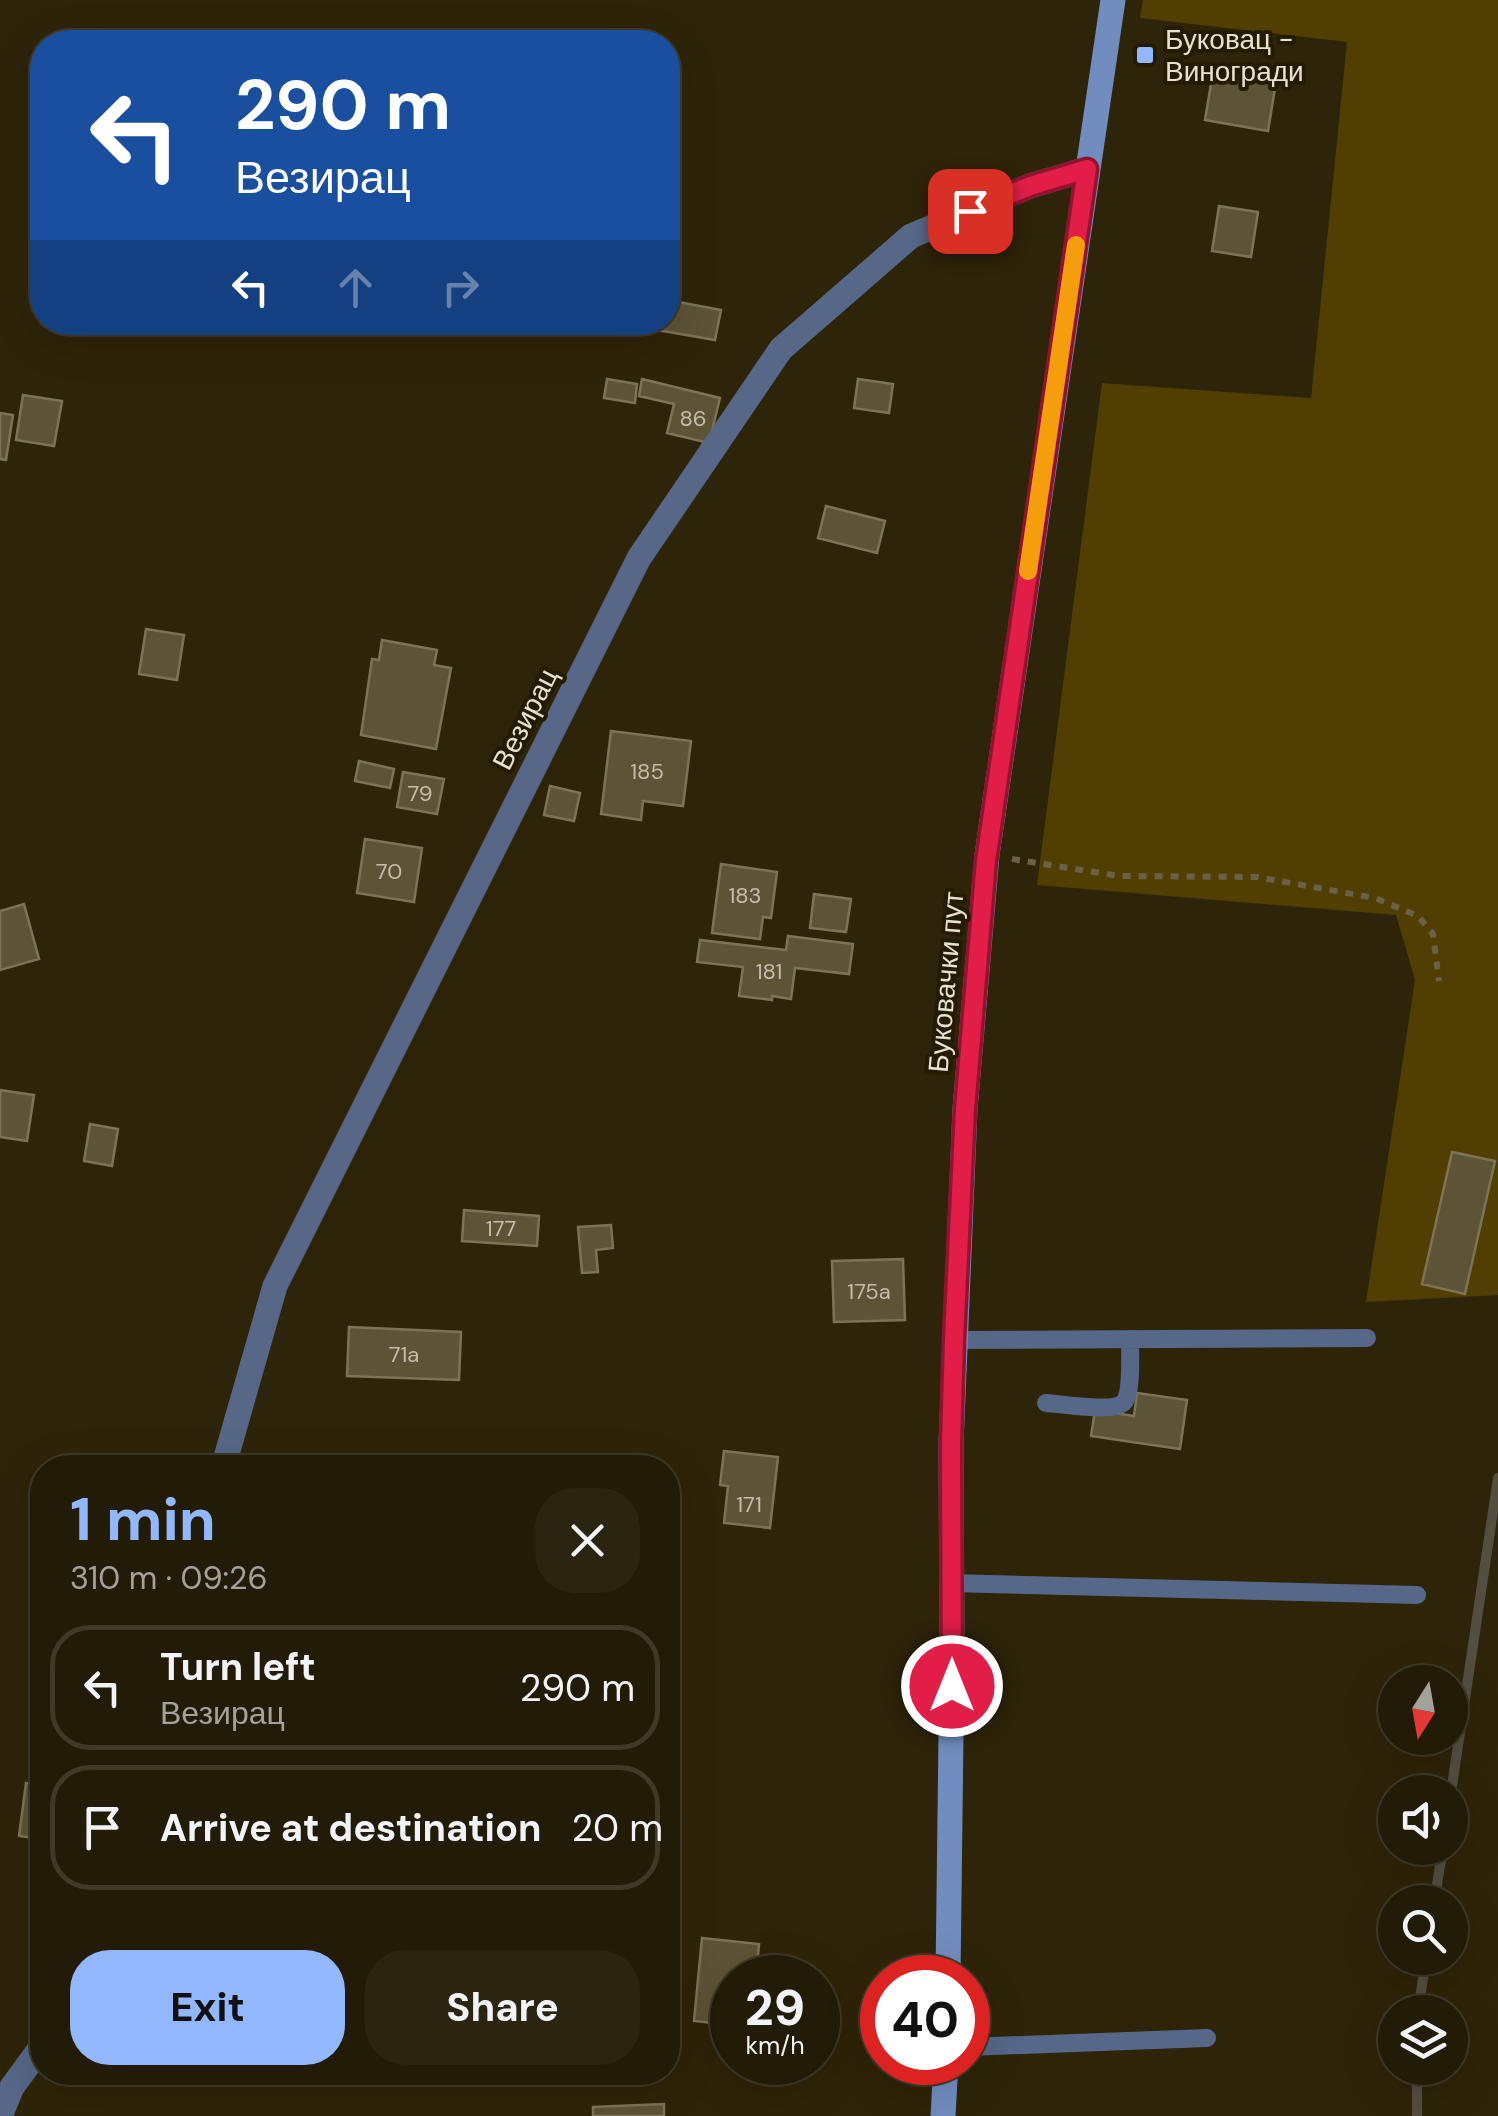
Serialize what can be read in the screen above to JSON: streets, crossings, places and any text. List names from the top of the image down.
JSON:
{
  "streets": {
    "street": ["Везирац", "Буковачки пут"]
  },
  "crossings": [
    ["Везирац", "Буковачки пут"]
  ],
  "places": {
    "transit": ["Буковац - Виногради"]
  },
  "house_numbers": [
    "86",
    "185",
    "79",
    "70",
    "183",
    "181",
    "177",
    "175a",
    "71a",
    "171"
  ],
  "north": "bottom",
  "page": {
    "turn": ["290 m", "Везирац"],
    "heading": ["1 min", "310 m · 09:26"],
    "list": [
      {
        "name": "Turn left",
        "note": "Везирац",
        "value": "290 m"
      },
      {
        "name": "Arrive at destination",
        "value": "20 m"
      }
    ],
    "buttons": ["Exit", "Share"],
    "speed": "29 km/h",
    "limit": "40"
  }
}
